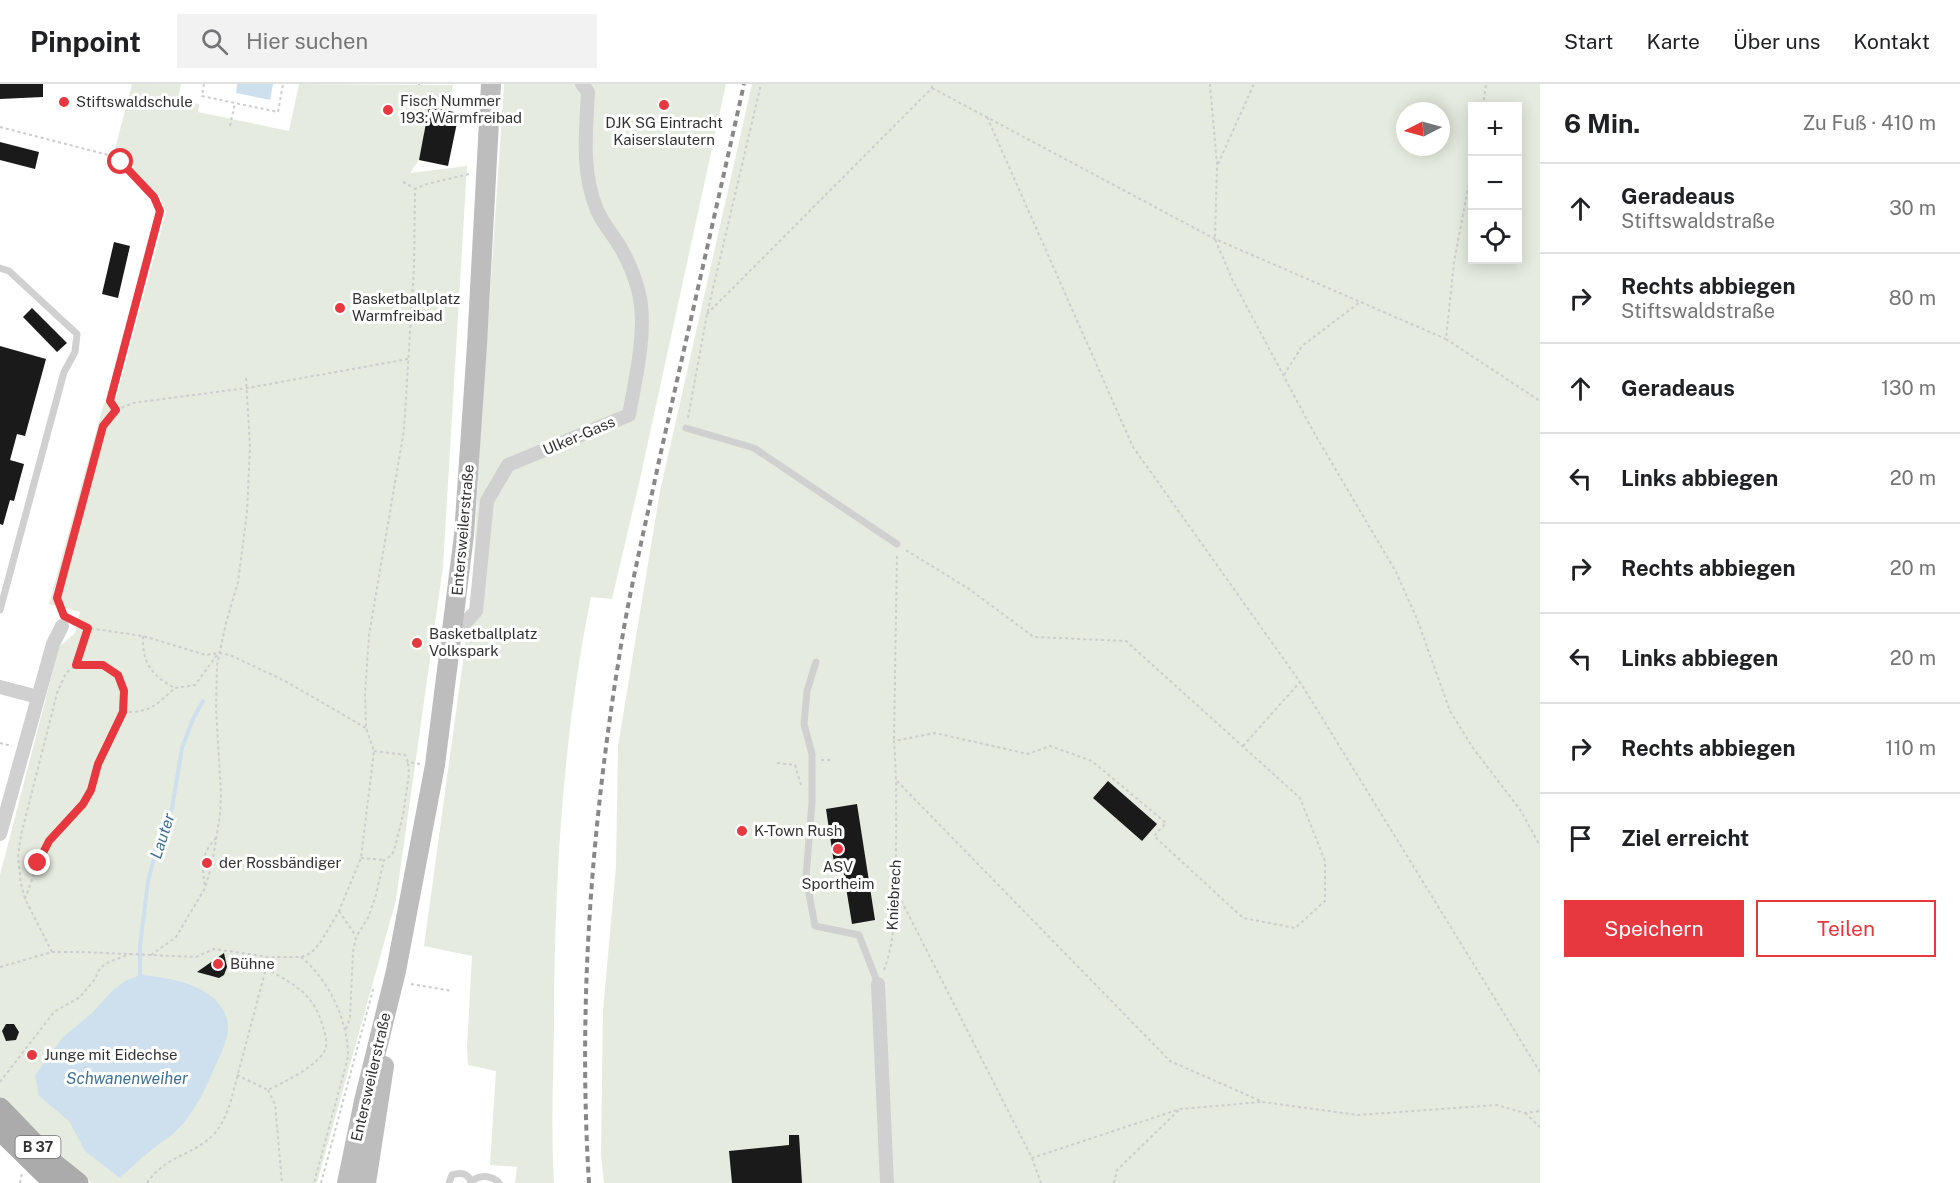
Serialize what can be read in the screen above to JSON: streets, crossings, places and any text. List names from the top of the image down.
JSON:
{
  "streets": {
    "main road": ["Entersweilerstraße", "B 37"],
    "street": ["Ulker-Gass"],
    "path": ["Kniebrech"]
  },
  "crossings": [
    ["Ulker-Gass", "Entersweilerstraße"]
  ],
  "water": ["Lauter", "Schwanenweiher"],
  "places": [
    "Stiftswaldschule",
    "DJK SG Eintracht Kaiserslautern",
    "Fisch Nummer 193: Warmfreibad",
    "Basketballplatz Warmfreibad",
    "Basketballplatz Volkspark",
    "K-Town Rush",
    "ASV Sportheim",
    "der Rossbändiger",
    "Bühne",
    "Junge mit Eidechse"
  ],
  "north": "left",
  "page": {
    "header": "Pinpoint",
    "search": "Hier suchen",
    "nav": [
      "Start",
      "Karte",
      "Über uns",
      "Kontakt"
    ],
    "heading": ["6 Min.", "Zu Fuß · 410 m"],
    "map_buttons": ["+", "−"],
    "list": [
      ["Geradeaus", "Stiftswaldstraße", "30 m"],
      ["Rechts abbiegen", "Stiftswaldstraße", "80 m"],
      ["Geradeaus", "130 m"],
      ["Links abbiegen", "20 m"],
      ["Rechts abbiegen", "20 m"],
      ["Links abbiegen", "20 m"],
      ["Rechts abbiegen", "110 m"],
      "Ziel erreicht"
    ],
    "buttons": ["Speichern", "Teilen"]
  }
}
